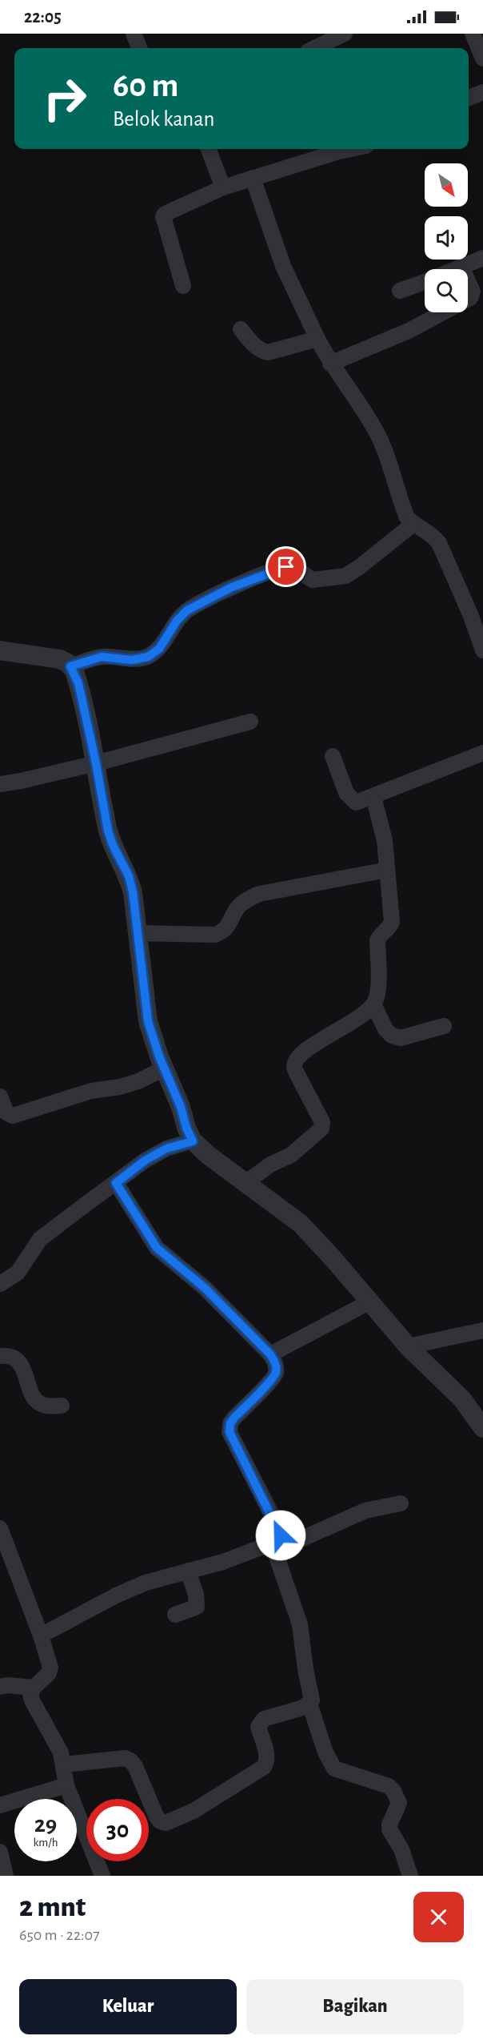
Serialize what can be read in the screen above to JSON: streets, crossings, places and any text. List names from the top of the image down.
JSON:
{
  "north": "bottom right",
  "page": {
    "status": "22:05",
    "turn": ["60 m", "Belok kanan"],
    "speed": "29 km/h",
    "limit": "30",
    "heading": ["2 mnt", "650 m · 22:07"],
    "buttons": ["Keluar", "Bagikan"]
  }
}
